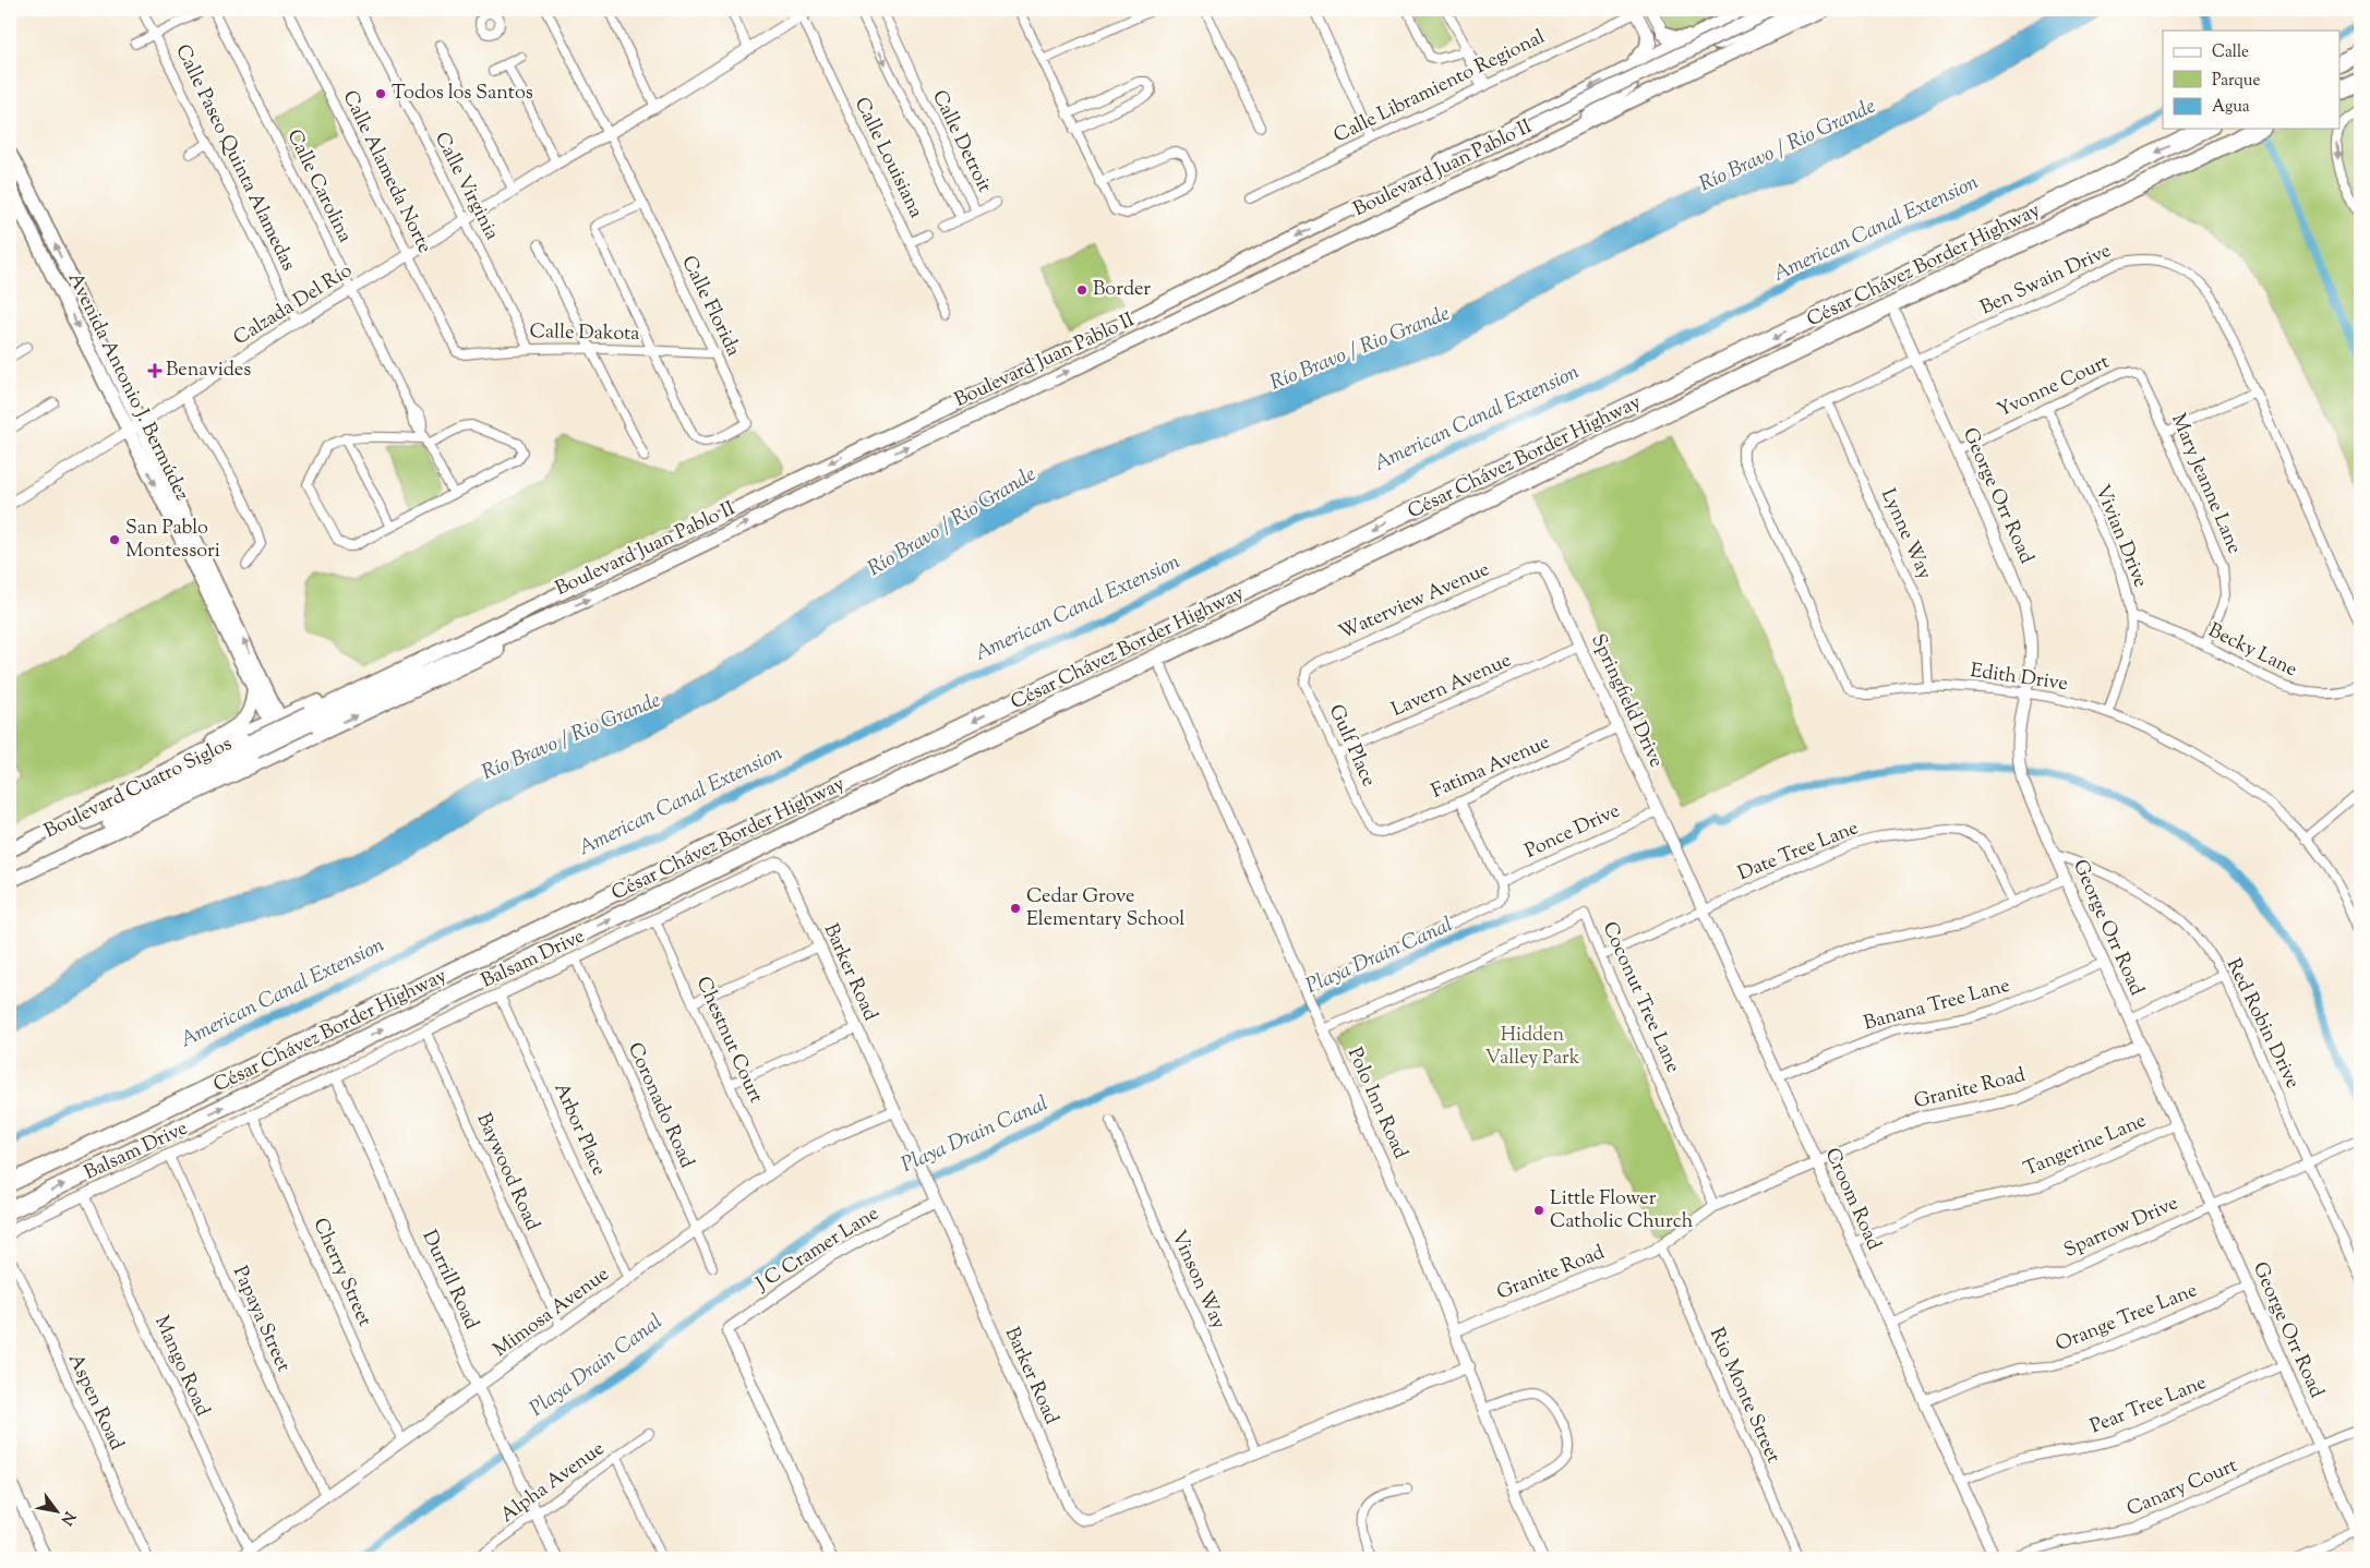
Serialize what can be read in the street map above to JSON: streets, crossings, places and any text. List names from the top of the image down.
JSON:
{
  "streets": {
    "highway": ["César Chávez Border Highway"],
    "main road": ["Boulevard Juan Pablo II", "Avenida Antonio J. Bermúdez", "Boulevard Cuatro Siglos"],
    "street": [
      "Calle Libramiento Regional",
      "Calle Detroit",
      "Calle Paseo Quinta Alamedas",
      "Calle Louisiana",
      "Calle Alameda Norte",
      "Calle Carolina",
      "Calle Virginia",
      "Ben Swain Drive",
      "Calzada Del Río",
      "Calle Florida",
      "Calle Dakota",
      "Yvonne Court",
      "Mary Jeanne Lane",
      "George Orr Road",
      "Lynne Way",
      "Vivian Drive",
      "Waterview Avenue",
      "Becky Lane",
      "Edith Drive",
      "Lavern Avenue",
      "Springfield Drive",
      "Gulf Place",
      "Fatima Avenue",
      "Ponce Drive",
      "Date Tree Lane",
      "Balsam Drive",
      "Barker Road",
      "Coconut Tree Lane",
      "Banana Tree Lane",
      "Red Robin Drive",
      "Chestnut Court",
      "Granite Road",
      "Polo Inn Road",
      "Coronado Road",
      "Arbor Place",
      "Tangerine Lane",
      "Baywood Road",
      "Croom Road",
      "Sparrow Drive",
      "J C Cramer Lane",
      "Cherry Street",
      "Durrill Road",
      "Vinson Way",
      "Mimosa Avenue",
      "Orange Tree Lane",
      "Papaya Street",
      "Mango Road",
      "Rio Monte Street",
      "Aspen Road",
      "Pear Tree Lane",
      "Alpha Avenue",
      "Canary Court"
    ]
  },
  "crossings": [
    ["Calle Paseo Quinta Alamedas", "Calzada Del Río"],
    ["Calle Louisiana", "Calzada Del Río"],
    ["Calle Alameda Norte", "Calzada Del Río"],
    ["Calle Alameda Norte", "Calle Dakota"],
    ["Calle Carolina", "Calzada Del Río"],
    ["Calle Virginia", "Calzada Del Río"],
    ["Calle Virginia", "Calle Dakota"],
    ["Ben Swain Drive", "George Orr Road"],
    ["Ben Swain Drive", "Lynne Way"],
    ["Ben Swain Drive", "Edith Drive"],
    ["Calzada Del Río", "Calle Florida"],
    ["Calzada Del Río", "Avenida Antonio J. Bermúdez"],
    ["Calle Florida", "Calle Dakota"],
    ["Yvonne Court", "Mary Jeanne Lane"],
    ["Yvonne Court", "George Orr Road"],
    ["Yvonne Court", "Vivian Drive"],
    ["Mary Jeanne Lane", "Becky Lane"],
    ["George Orr Road", "Edith Drive"],
    ["George Orr Road", "Banana Tree Lane"],
    ["George Orr Road", "Red Robin Drive"],
    ["George Orr Road", "Granite Road"],
    ["George Orr Road", "Tangerine Lane"],
    ["George Orr Road", "Sparrow Drive"],
    ["George Orr Road", "Orange Tree Lane"],
    ["George Orr Road", "Pear Tree Lane"],
    ["George Orr Road", "Canary Court"],
    ["Lynne Way", "Edith Drive"],
    ["Vivian Drive", "Becky Lane"],
    ["Vivian Drive", "Edith Drive"],
    ["Waterview Avenue", "Springfield Drive"],
    ["Waterview Avenue", "Gulf Place"],
    ["Lavern Avenue", "Springfield Drive"],
    ["Lavern Avenue", "Gulf Place"],
    ["Springfield Drive", "Fatima Avenue"],
    ["Springfield Drive", "Ponce Drive"],
    ["Springfield Drive", "Croom Road"],
    ["Gulf Place", "Fatima Avenue"],
    ["Date Tree Lane", "Coconut Tree Lane"],
    ["Date Tree Lane", "Croom Road"],
    ["Balsam Drive", "Barker Road"],
    ["Balsam Drive", "Chestnut Court"],
    ["Balsam Drive", "Coronado Road"],
    ["Balsam Drive", "Arbor Place"],
    ["Balsam Drive", "Baywood Road"],
    ["Balsam Drive", "Cherry Street"],
    ["Balsam Drive", "Durrill Road"],
    ["Balsam Drive", "Papaya Street"],
    ["Balsam Drive", "Mango Road"],
    ["Barker Road", "Polo Inn Road"],
    ["Barker Road", "J C Cramer Lane"],
    ["Barker Road", "Vinson Way"],
    ["Barker Road", "Mimosa Avenue"],
    ["Coconut Tree Lane", "Granite Road"],
    ["Coconut Tree Lane", "Polo Inn Road"],
    ["Banana Tree Lane", "Croom Road"],
    ["Red Robin Drive", "Sparrow Drive"],
    ["Chestnut Court", "Mimosa Avenue"],
    ["Granite Road", "Polo Inn Road"],
    ["Granite Road", "Croom Road"],
    ["Granite Road", "Rio Monte Street"],
    ["Coronado Road", "Mimosa Avenue"],
    ["Arbor Place", "Mimosa Avenue"],
    ["Tangerine Lane", "Croom Road"],
    ["Baywood Road", "Mimosa Avenue"],
    ["Croom Road", "Sparrow Drive"],
    ["Croom Road", "Orange Tree Lane"],
    ["Croom Road", "Pear Tree Lane"],
    ["Cherry Street", "Mimosa Avenue"],
    ["Durrill Road", "Mimosa Avenue"],
    ["Durrill Road", "Alpha Avenue"],
    ["Mimosa Avenue", "Papaya Street"],
    ["Mimosa Avenue", "Mango Road"]
  ],
  "water": ["Río Bravo / Rio Grande", "American Canal Extension", "Playa Drain Canal"],
  "parks": ["Hidden Valley Park"],
  "places": {
    "other": [
      "Todos los Santos",
      "Border",
      "San Pablo Montessori",
      "Cedar Grove Elementary School",
      "Little Flower Catholic Church"
    ],
    "health": ["Benavides"]
  },
  "legend": ["Calle", "Parque", "Agua"],
  "north": "bottom right"
}
